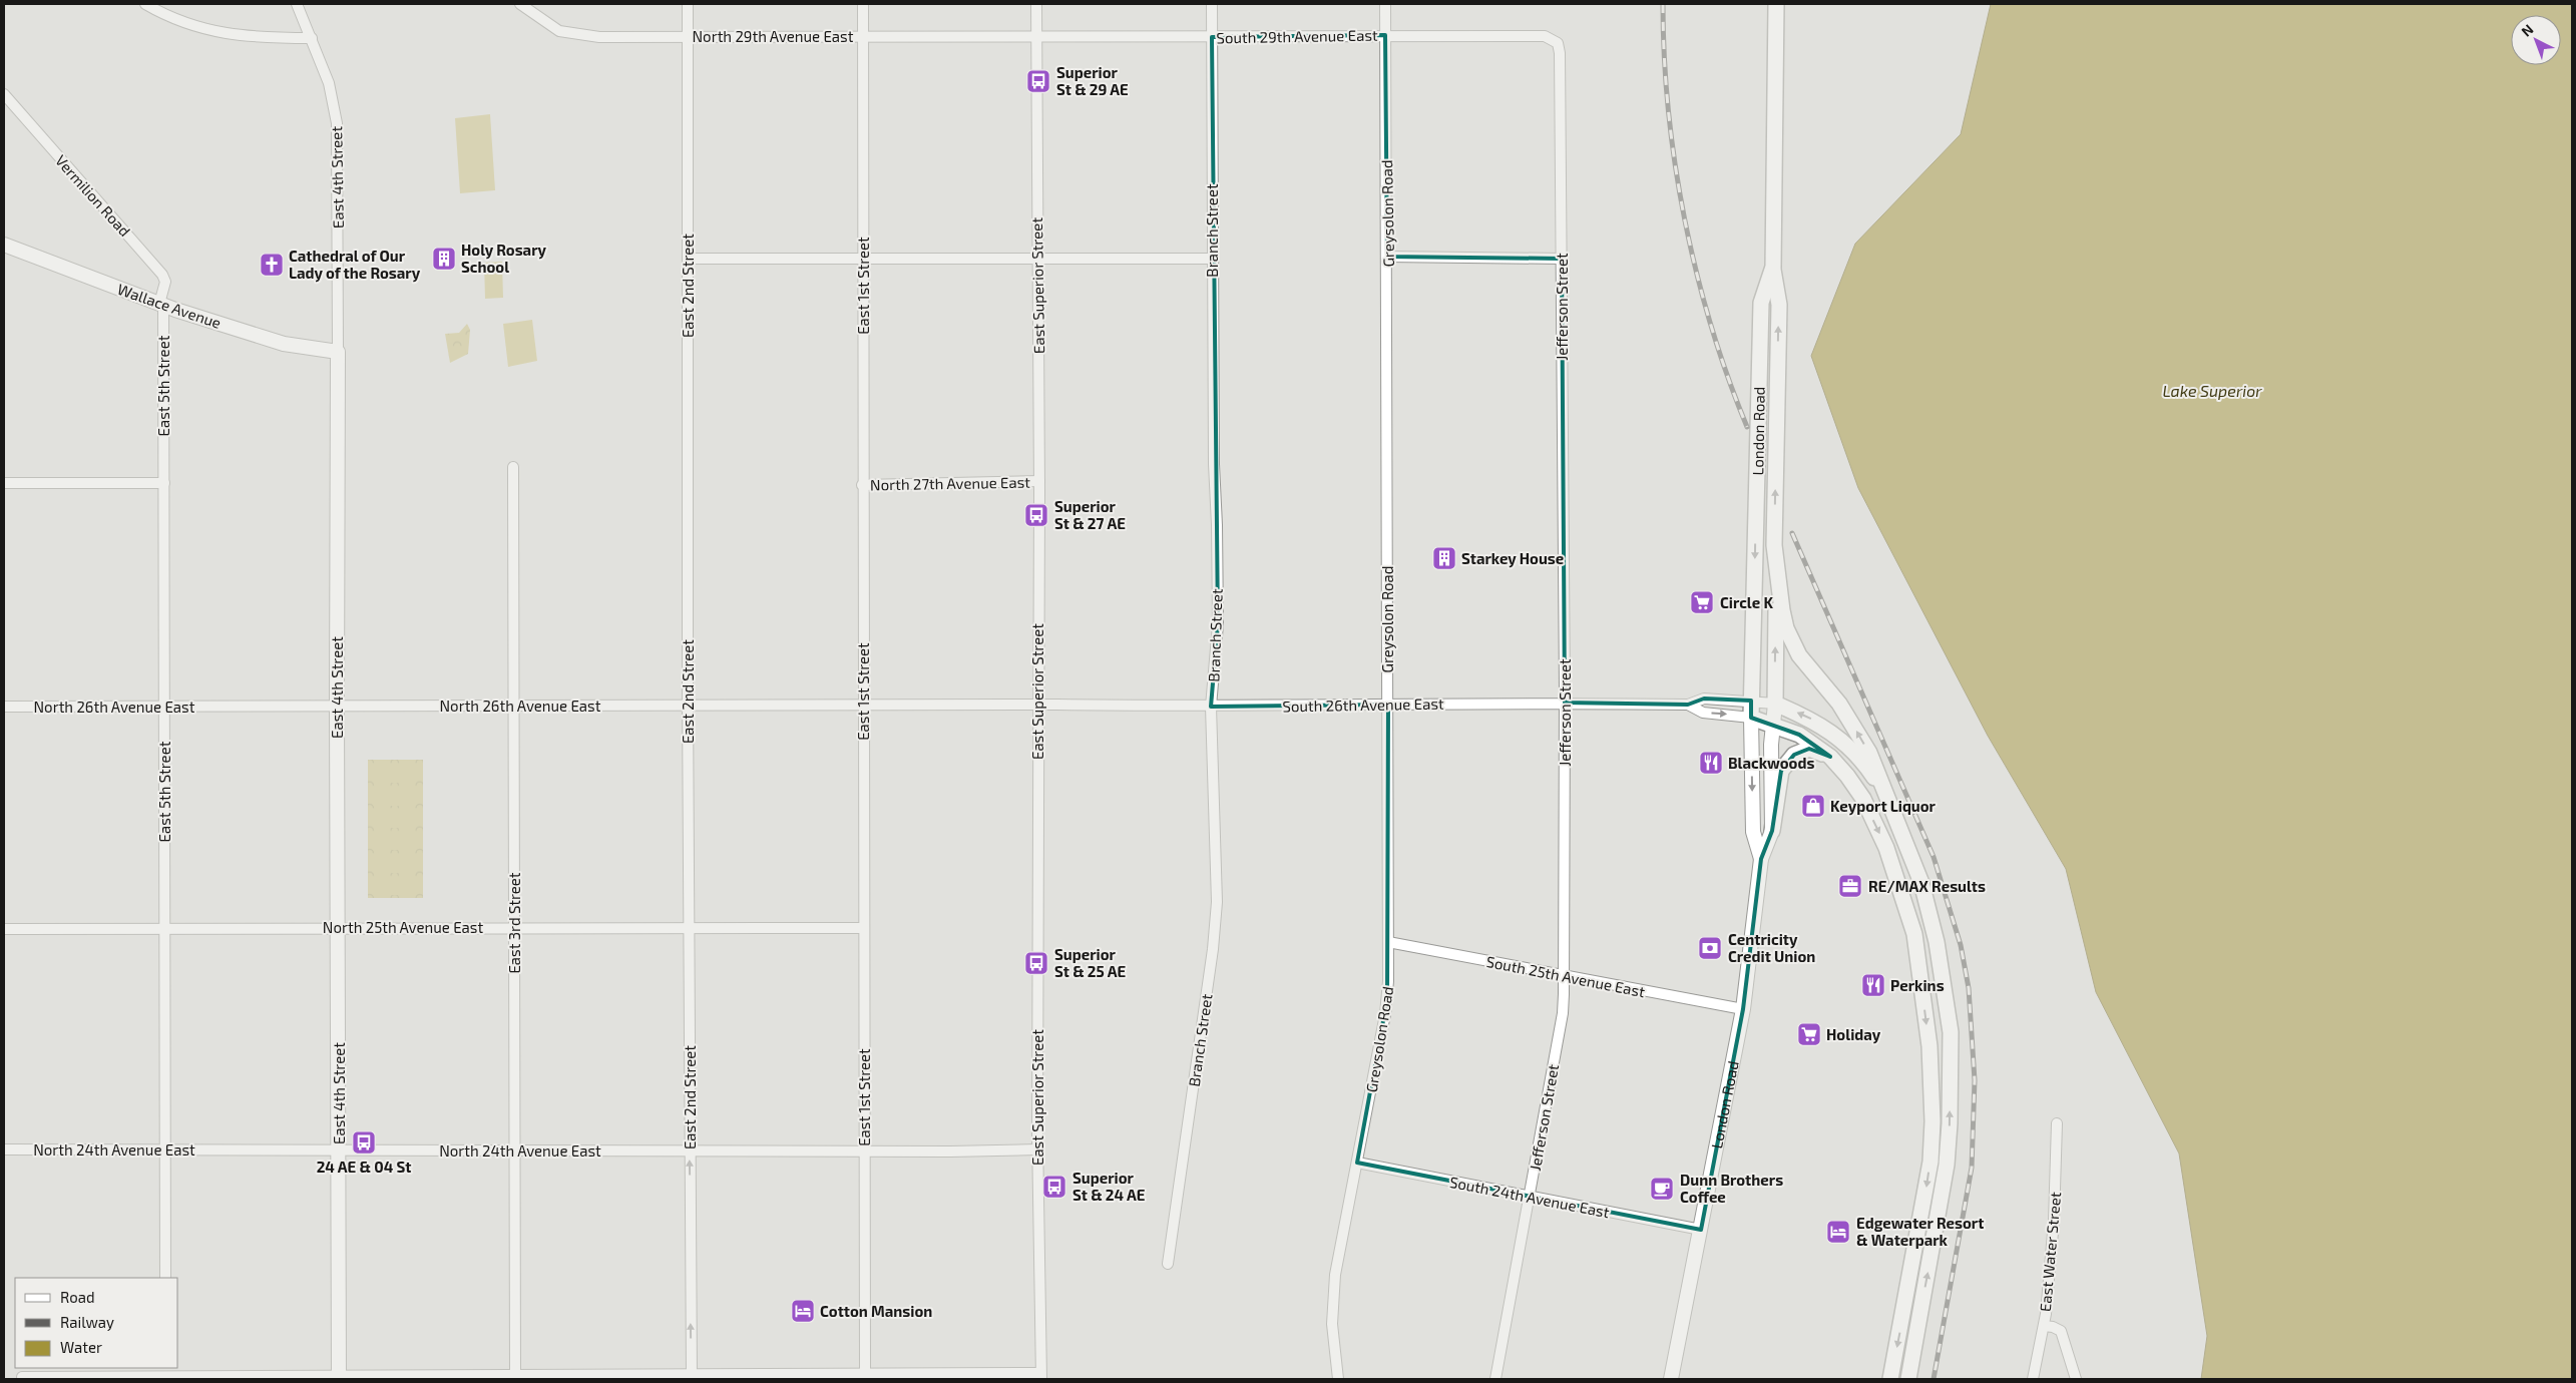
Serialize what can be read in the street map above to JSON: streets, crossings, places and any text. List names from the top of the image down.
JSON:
{
  "streets": {
    "highway": ["London Road"],
    "main road": ["East 4th Street", "Wallace Avenue"],
    "street": [
      "North 29th Avenue East",
      "South 29th Avenue East",
      "Vermilion Road",
      "Greysolon Road",
      "Branch Street",
      "East 2nd Street",
      "East 1st Street",
      "East Superior Street",
      "Jefferson Street",
      "East 5th Street",
      "North 27th Avenue East",
      "South 26th Avenue East",
      "North 26th Avenue East",
      "East 3rd Street",
      "North 25th Avenue East",
      "South 25th Avenue East",
      "North 24th Avenue East",
      "South 24th Avenue East",
      "East Water Street"
    ]
  },
  "crossings": [
    ["North 29th Avenue East", "South 29th Avenue East"],
    ["North 29th Avenue East", "East 2nd Street"],
    ["North 29th Avenue East", "East 1st Street"],
    ["North 29th Avenue East", "East Superior Street"],
    ["South 29th Avenue East", "Greysolon Road"],
    ["South 29th Avenue East", "Branch Street"],
    ["South 29th Avenue East", "East Superior Street"],
    ["South 29th Avenue East", "Jefferson Street"],
    ["East 4th Street", "Wallace Avenue"],
    ["East 4th Street", "North 26th Avenue East"],
    ["East 4th Street", "North 25th Avenue East"],
    ["East 4th Street", "North 24th Avenue East"],
    ["Vermilion Road", "Wallace Avenue"],
    ["Vermilion Road", "East 5th Street"],
    ["Greysolon Road", "South 26th Avenue East"],
    ["Greysolon Road", "South 25th Avenue East"],
    ["Greysolon Road", "South 24th Avenue East"],
    ["Branch Street", "South 26th Avenue East"],
    ["East 2nd Street", "North 26th Avenue East"],
    ["East 2nd Street", "North 25th Avenue East"],
    ["East 2nd Street", "North 24th Avenue East"],
    ["East 1st Street", "North 27th Avenue East"],
    ["East 1st Street", "North 26th Avenue East"],
    ["East 1st Street", "North 25th Avenue East"],
    ["East 1st Street", "North 24th Avenue East"],
    ["East Superior Street", "North 27th Avenue East"],
    ["East Superior Street", "South 26th Avenue East"],
    ["East Superior Street", "North 26th Avenue East"],
    ["East Superior Street", "North 24th Avenue East"],
    ["Wallace Avenue", "East 5th Street"],
    ["Jefferson Street", "South 26th Avenue East"],
    ["Jefferson Street", "South 25th Avenue East"],
    ["Jefferson Street", "South 24th Avenue East"],
    ["East 5th Street", "North 26th Avenue East"],
    ["East 5th Street", "North 25th Avenue East"],
    ["East 5th Street", "North 24th Avenue East"],
    ["London Road", "South 26th Avenue East"],
    ["London Road", "South 25th Avenue East"],
    ["London Road", "South 24th Avenue East"],
    ["South 26th Avenue East", "North 26th Avenue East"],
    ["North 26th Avenue East", "East 3rd Street"],
    ["East 3rd Street", "North 25th Avenue East"],
    ["East 3rd Street", "North 24th Avenue East"]
  ],
  "water": ["Lake Superior"],
  "places": {
    "bus stop": [
      "Superior St & 29 AE",
      "Superior St & 27 AE",
      "Superior St & 25 AE",
      "24 AE & 04 St",
      "Superior St & 24 AE"
    ],
    "building": ["Holy Rosary School", "Starkey House"],
    "church": ["Cathedral of Our Lady of the Rosary"],
    "supermarket": ["Circle K", "Holiday"],
    "restaurant": ["Blackwoods", "Perkins"],
    "shop": ["Keyport Liquor"],
    "office": ["RE/MAX Results"],
    "bank": ["Centricity Credit Union"],
    "cafe": ["Dunn Brothers Coffee"],
    "hotel": ["Edgewater Resort & Waterpark", "Cotton Mansion"]
  },
  "legend": ["Road", "Railway", "Water"],
  "north": "top left"
}
